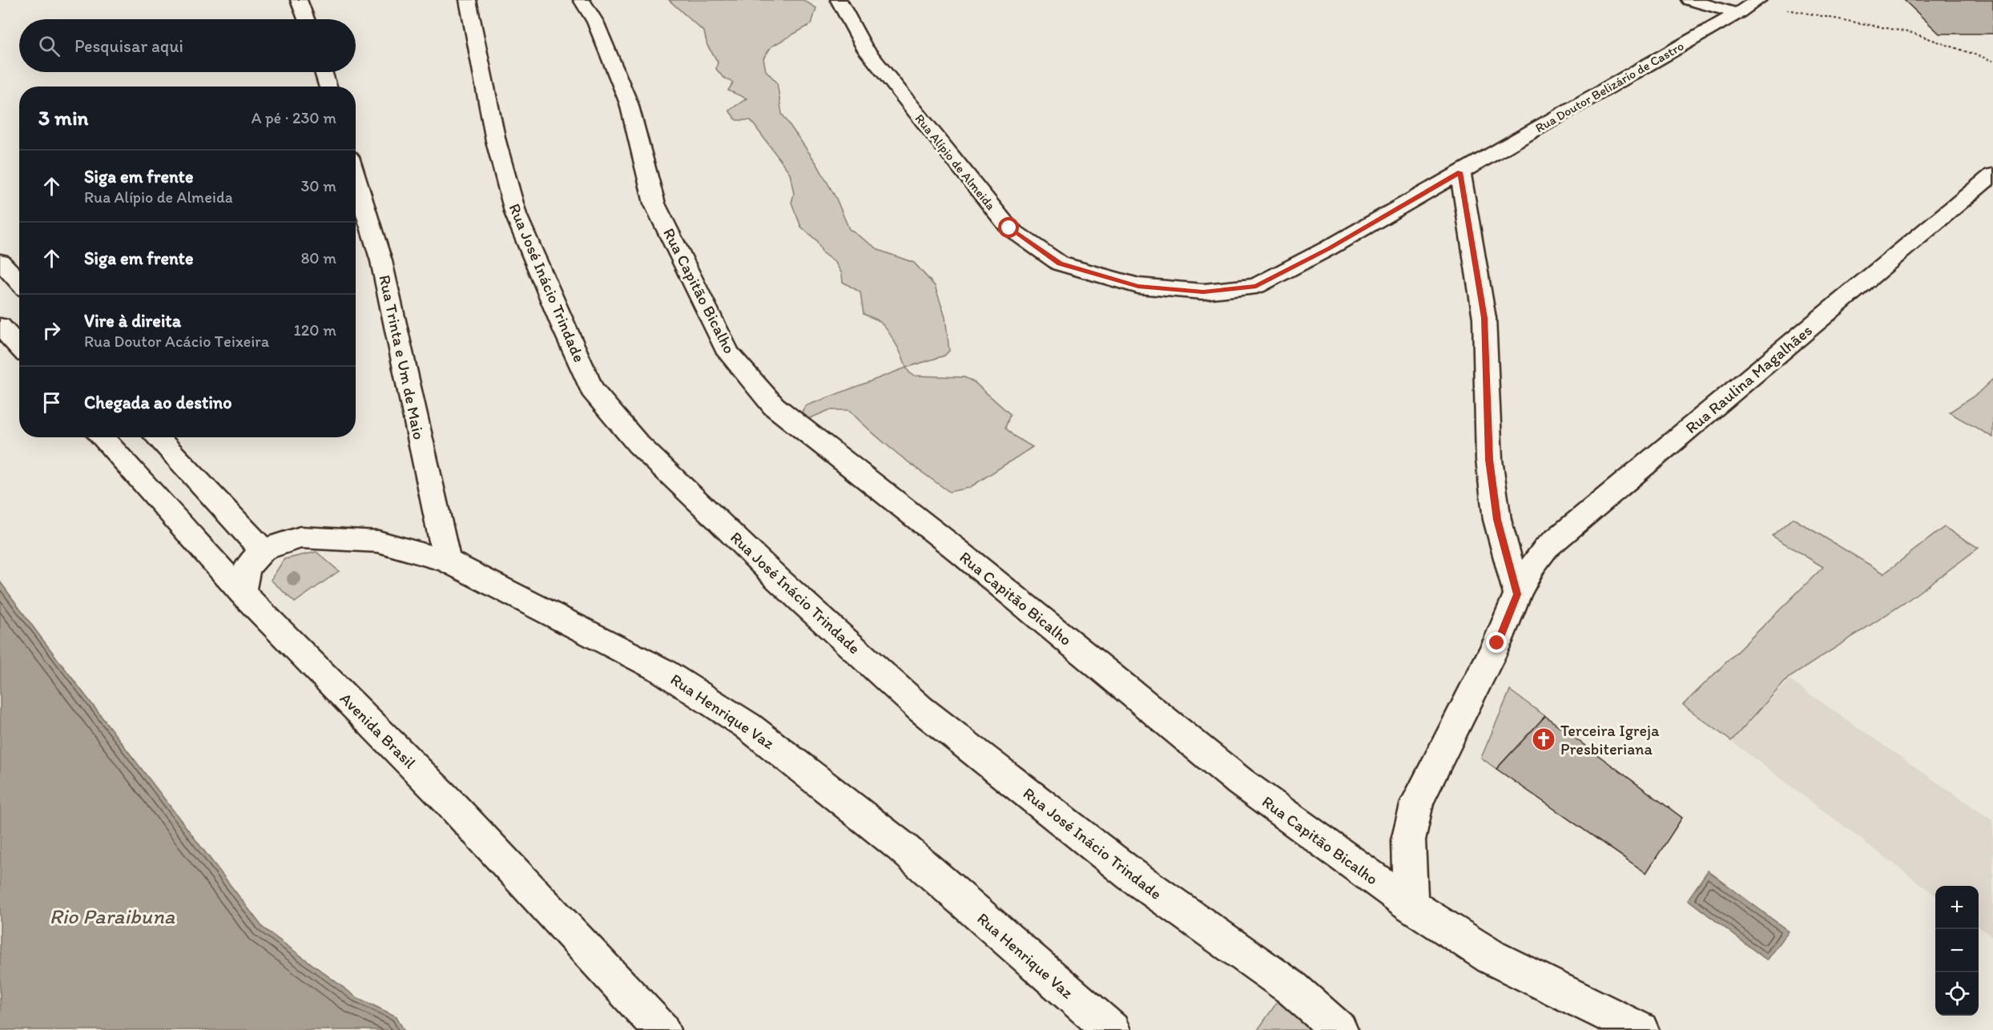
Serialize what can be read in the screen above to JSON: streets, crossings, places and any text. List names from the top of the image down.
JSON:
{
  "streets": {
    "main road": [
      "Rua Doutor Belizário de Castro",
      "Rua Alípio de Almeida",
      "Rua José Inácio Trindade",
      "Rua Capitão Bicalho",
      "Rua Trinta e Um de Maio",
      "Rua Raulina Magalhães",
      "Rua Henrique Vaz",
      "Avenida Brasil"
    ]
  },
  "crossings": [
    ["Rua Doutor Belizário de Castro", "Rua Alípio de Almeida"],
    ["Rua Capitão Bicalho", "Rua Raulina Magalhães"],
    ["Rua Trinta e Um de Maio", "Rua Henrique Vaz"],
    ["Rua Henrique Vaz", "Avenida Brasil"]
  ],
  "water": ["Rio Paraibuna"],
  "places": {
    "church": ["Terceira Igreja Presbiteriana"]
  },
  "page": {
    "search": "Pesquisar aqui",
    "heading": ["3 min", "A pé · 230 m"],
    "list": [
      ["Siga em frente", "Rua Alípio de Almeida", "30 m"],
      ["Siga em frente", "80 m"],
      ["Vire à direita", "Rua Doutor Acácio Teixeira", "120 m"],
      "Chegada ao destino"
    ],
    "map_buttons": ["+", "−"]
  }
}
